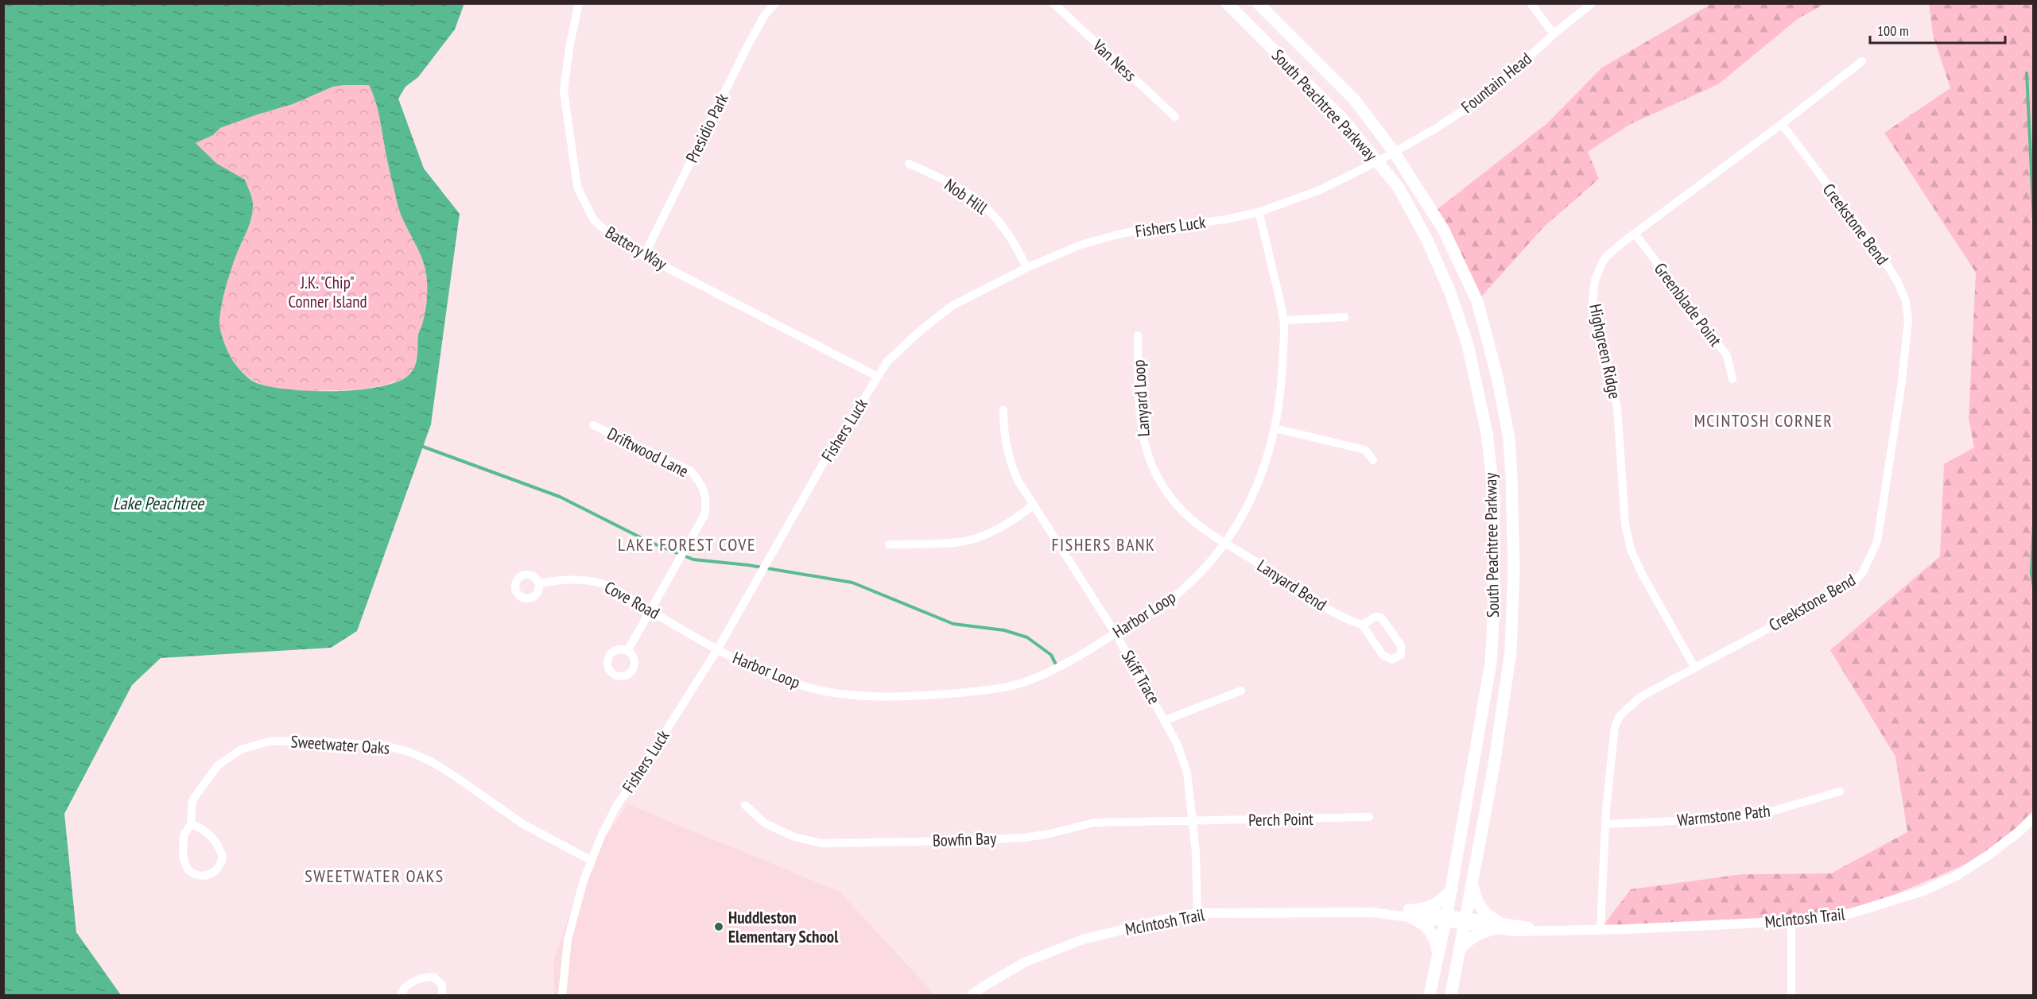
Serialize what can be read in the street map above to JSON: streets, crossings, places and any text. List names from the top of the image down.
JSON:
{
  "streets": {
    "main road": ["South Peachtree Parkway"],
    "street": [
      "Van Ness",
      "Fountain Head",
      "Presidio Park",
      "Nob Hill",
      "Creekstone Bend",
      "Fishers Luck",
      "Battery Way",
      "Greenblade Point",
      "Highgreen Ridge",
      "Lanyard Loop",
      "Driftwood Lane",
      "Lanyard Bend",
      "Cove Road",
      "Harbor Loop",
      "Skiff Trace",
      "Sweetwater Oaks",
      "Warmstone Path",
      "Perch Point",
      "Bowfin Bay",
      "McIntosh Trail"
    ]
  },
  "crossings": [
    ["Fountain Head", "South Peachtree Parkway"],
    ["Fountain Head", "Fishers Luck"],
    ["South Peachtree Parkway", "Fishers Luck"],
    ["South Peachtree Parkway", "McIntosh Trail"],
    ["Presidio Park", "Battery Way"],
    ["Nob Hill", "Fishers Luck"],
    ["Creekstone Bend", "Highgreen Ridge"],
    ["Creekstone Bend", "Warmstone Path"],
    ["Creekstone Bend", "McIntosh Trail"],
    ["Fishers Luck", "Battery Way"],
    ["Fishers Luck", "Cove Road"],
    ["Fishers Luck", "Harbor Loop"],
    ["Fishers Luck", "Sweetwater Oaks"],
    ["Greenblade Point", "Highgreen Ridge"],
    ["Lanyard Loop", "Lanyard Bend"],
    ["Lanyard Loop", "Harbor Loop"],
    ["Driftwood Lane", "Cove Road"],
    ["Lanyard Bend", "Harbor Loop"],
    ["Cove Road", "Harbor Loop"],
    ["Harbor Loop", "Skiff Trace"],
    ["Skiff Trace", "Perch Point"],
    ["Skiff Trace", "Bowfin Bay"],
    ["Skiff Trace", "McIntosh Trail"],
    ["Perch Point", "Bowfin Bay"]
  ],
  "districts": [
    "MCINTOSH CORNER",
    "LAKE FOREST COVE",
    "FISHERS BANK",
    "SWEETWATER OAKS"
  ],
  "water": ["Lake Peachtree"],
  "parks": ["J.K. \"Chip\" Conner Island"],
  "places": ["Huddleston Elementary School"],
  "scale_bar": "100 m"
}
